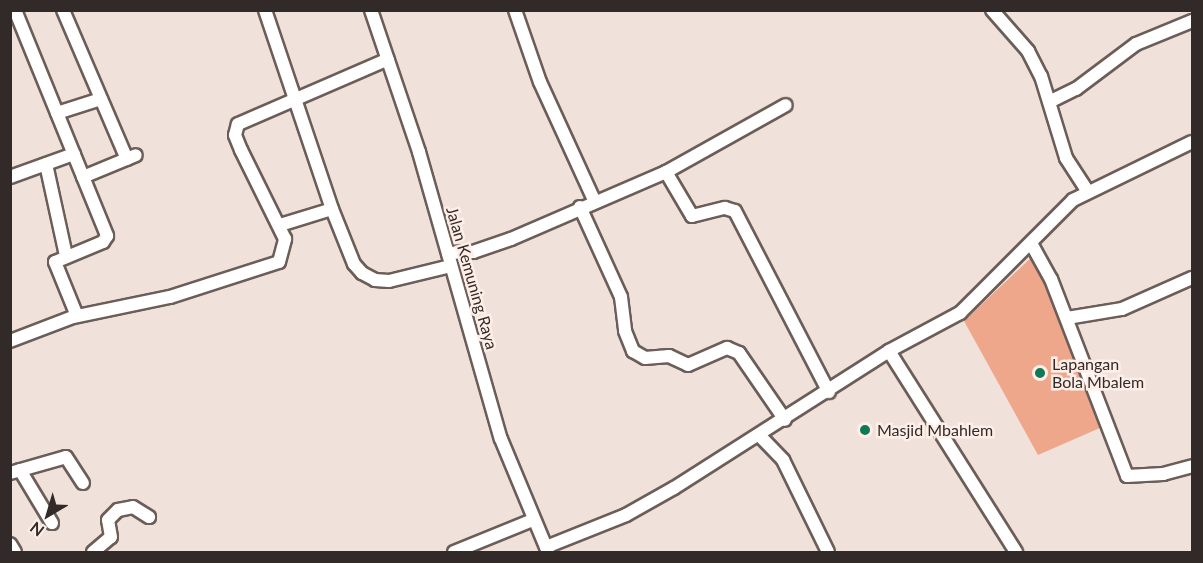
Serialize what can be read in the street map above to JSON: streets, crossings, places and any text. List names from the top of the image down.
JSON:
{
  "streets": {
    "street": ["Jalan Kemuning Raya"]
  },
  "places": ["Lapangan Bola Mbalem", "Masjid Mbahlem"],
  "north": "bottom left"
}
